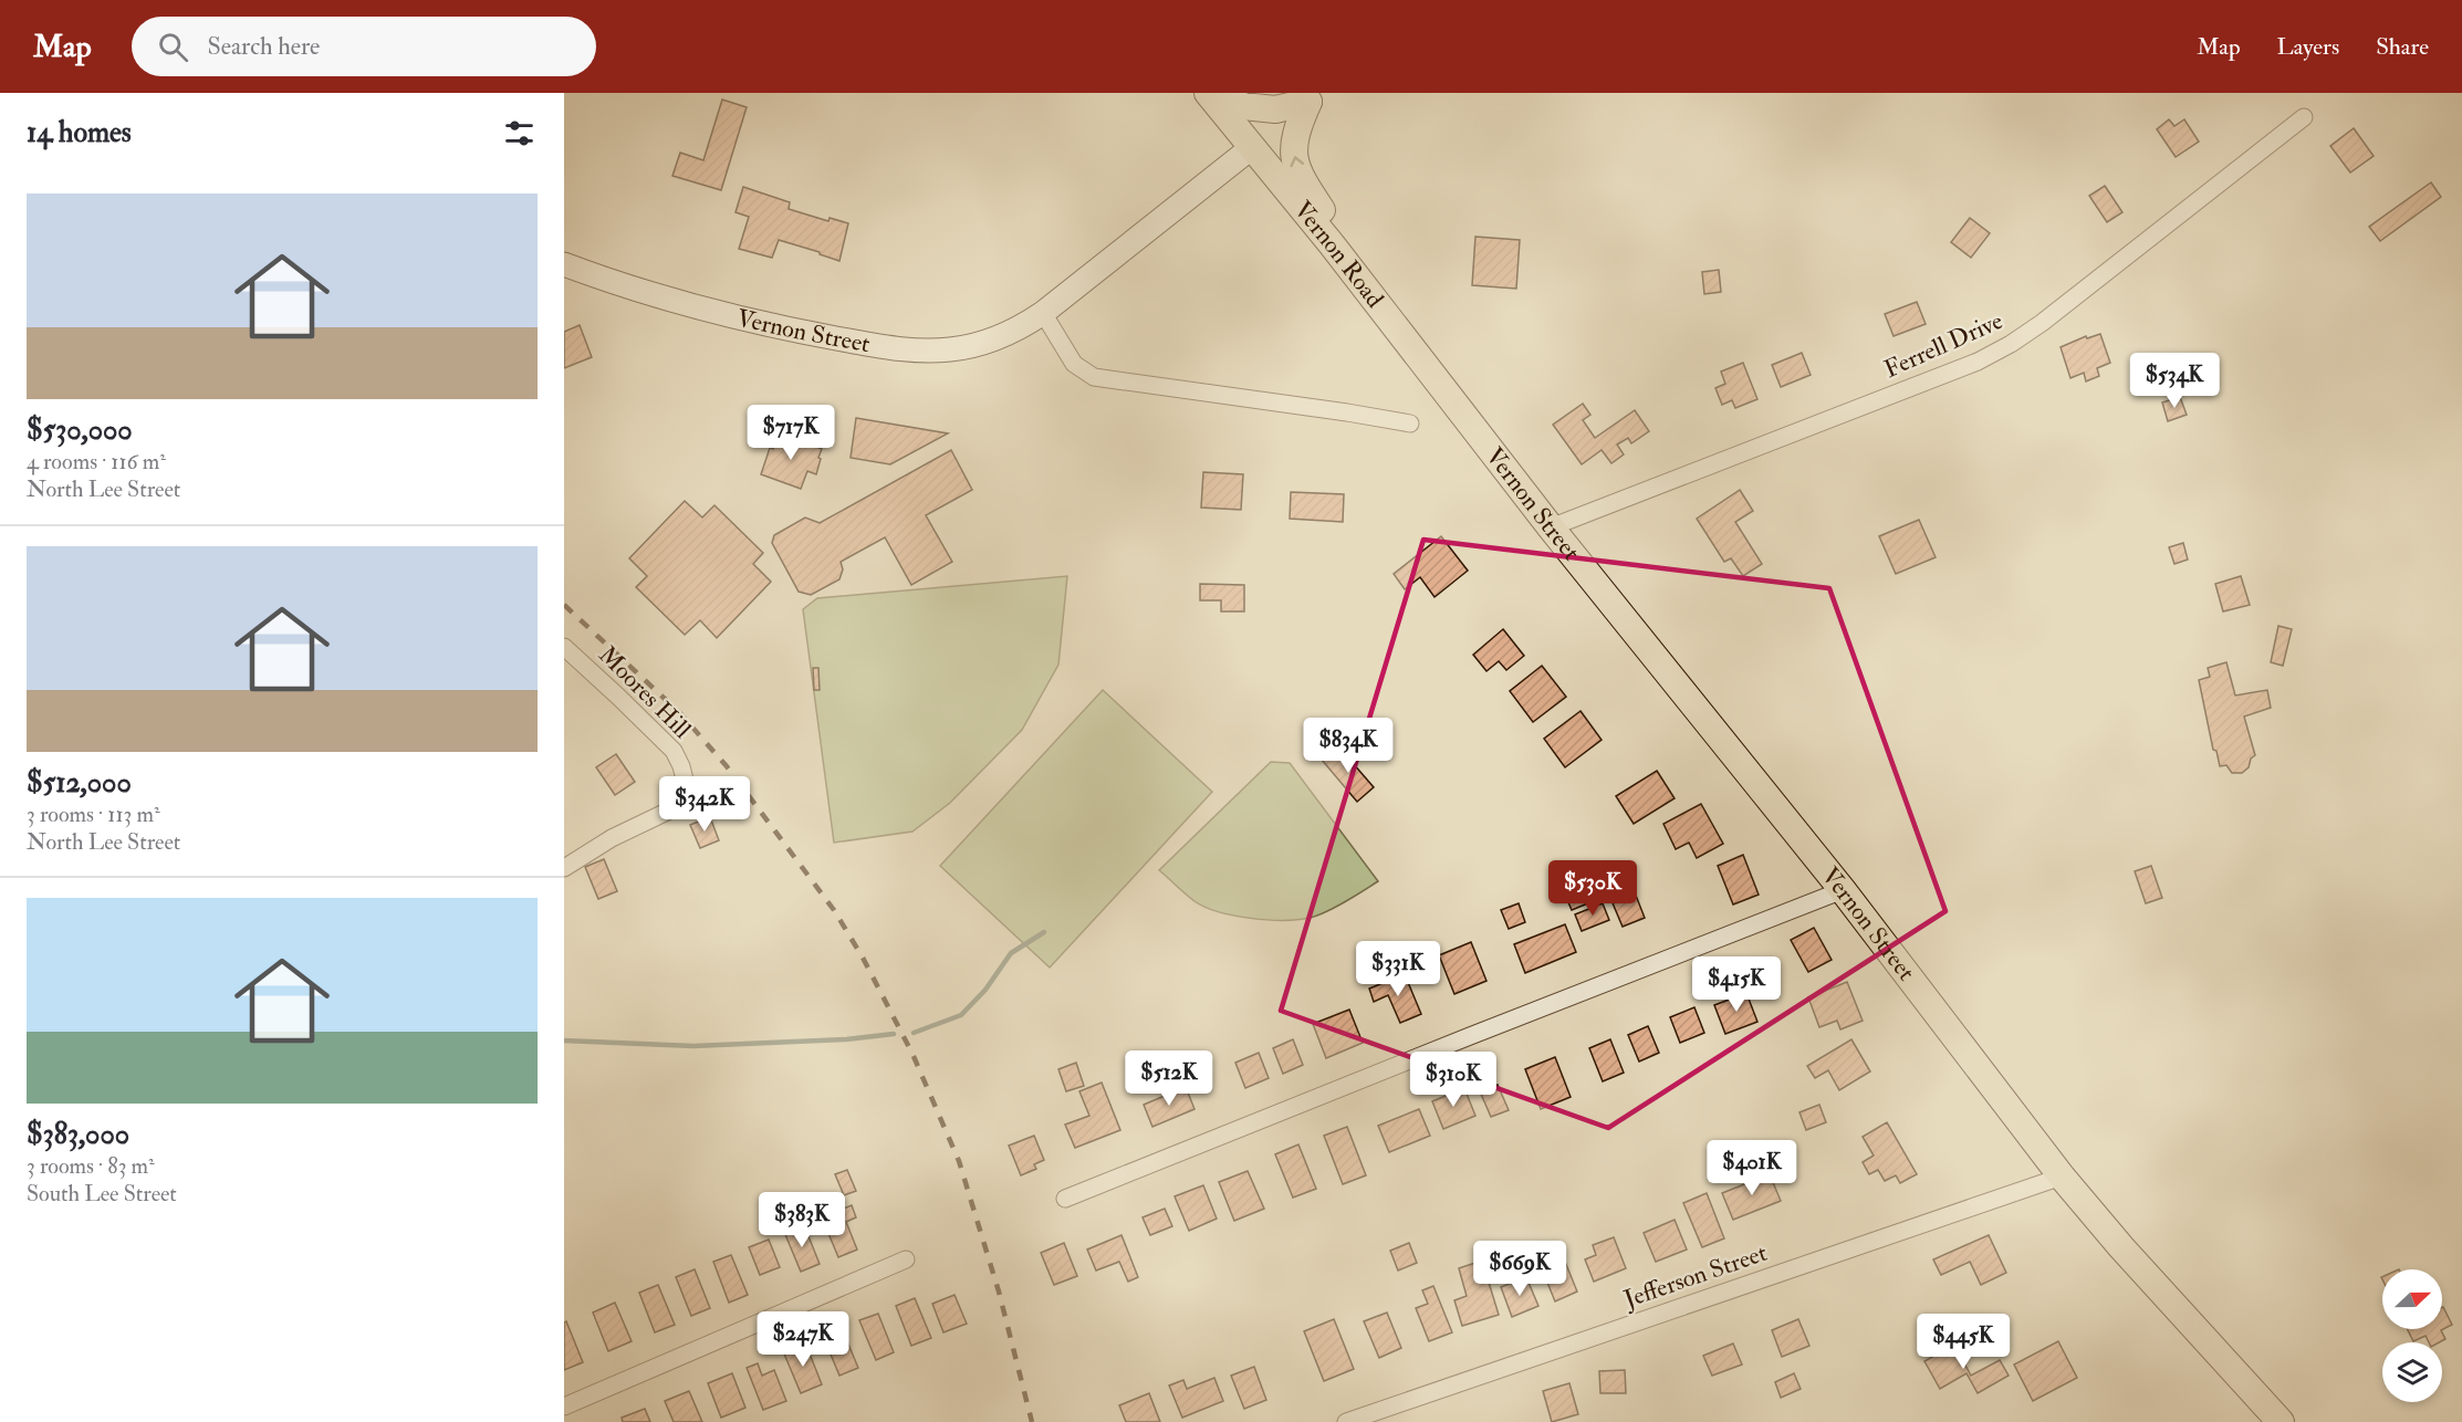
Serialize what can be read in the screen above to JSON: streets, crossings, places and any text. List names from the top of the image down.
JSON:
{
  "streets": {
    "main road": ["Vernon Road", "Vernon Street"],
    "street": ["Ferrell Drive", "Moores Hill", "Jefferson Street"]
  },
  "crossings": [
    ["Vernon Road", "Vernon Street"],
    ["Vernon Street", "Ferrell Drive"],
    ["Vernon Street", "Jefferson Street"]
  ],
  "north": "right",
  "page": {
    "header": "Map",
    "search": "Search here",
    "nav": ["Map", "Layers", "Share"],
    "heading": "14 homes",
    "list": [
      {
        "name": "$530,000",
        "note": "4 rooms · 116 m² · North Lee Street"
      },
      {
        "name": "$512,000",
        "note": "3 rooms · 113 m² · North Lee Street"
      },
      {
        "name": "$383,000",
        "note": "3 rooms · 83 m² · South Lee Street"
      }
    ],
    "price": [
      "$534K",
      "$717K",
      "$834K",
      "$342K",
      "$530K",
      "$331K",
      "$415K",
      "$512K",
      "$310K",
      "$401K",
      "$383K",
      "$669K",
      "$247K",
      "$445K"
    ]
  }
}
